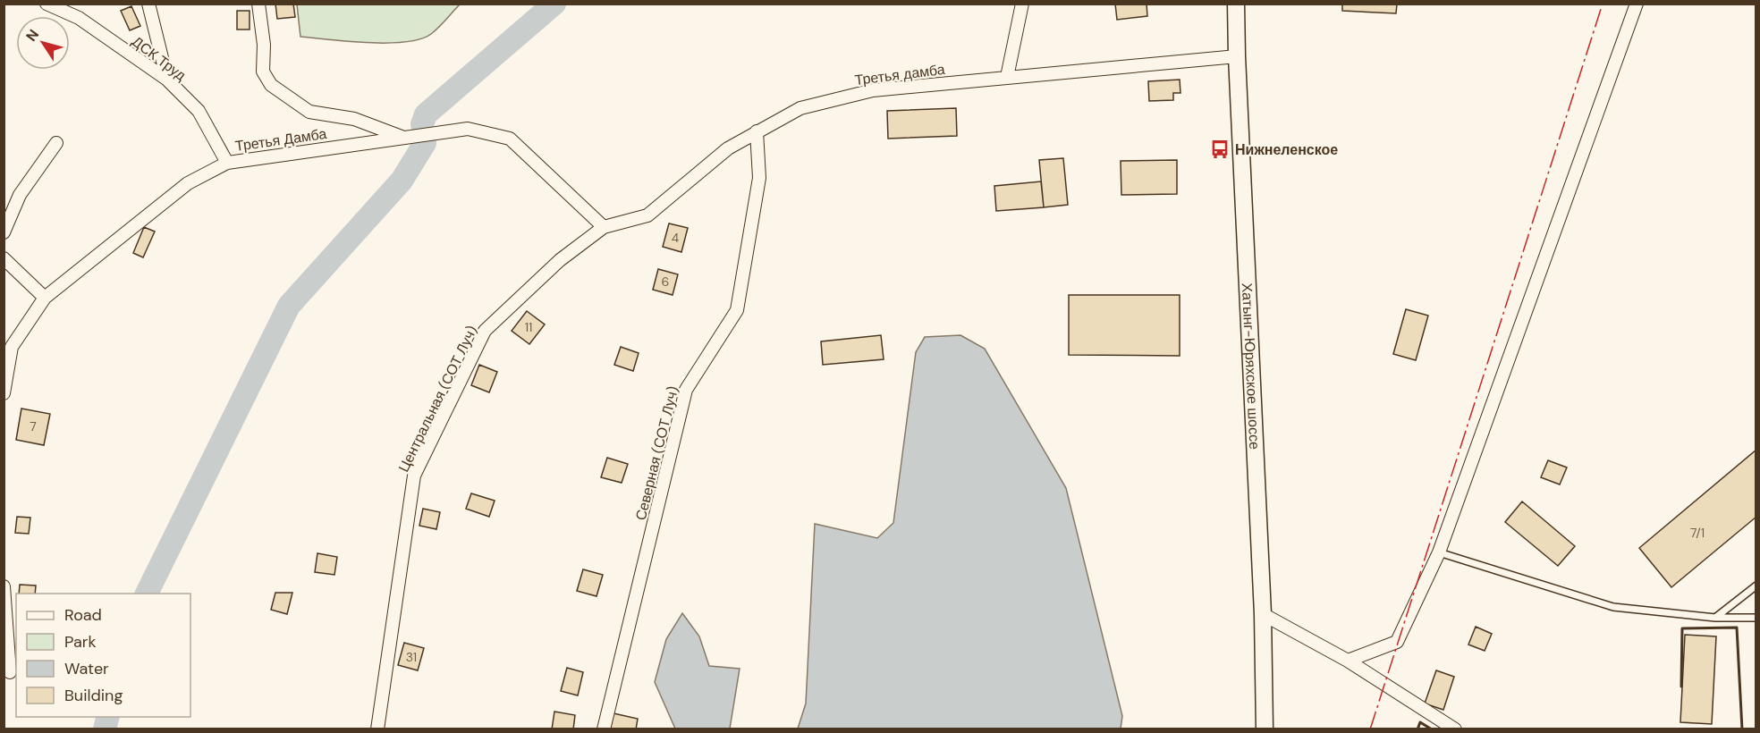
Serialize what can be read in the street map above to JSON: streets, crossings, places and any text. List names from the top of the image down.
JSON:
{
  "streets": {
    "main road": ["Хатынг-Юряхское шоссе"],
    "street": [
      "ДСК Труд",
      "Третья дамба",
      "Третья Дамба",
      "Центральная (СОТ Луч)",
      "Северная (СОТ Луч)"
    ]
  },
  "crossings": [
    ["ДСК Труд", "Третья Дамба"],
    ["Третья дамба", "Третья Дамба"],
    ["Третья дамба", "Хатынг-Юряхское шоссе"],
    ["Третья дамба", "Центральная (СОТ Луч)"],
    ["Третья дамба", "Северная (СОТ Луч)"],
    ["Третья Дамба", "Центральная (СОТ Луч)"]
  ],
  "places": {
    "bus stop": ["Нижнеленское"]
  },
  "house_numbers": [
    "4",
    "6",
    "11",
    "7",
    "7/1",
    "31"
  ],
  "legend": [
    "Road",
    "Park",
    "Water",
    "Building"
  ],
  "north": "top left"
}
